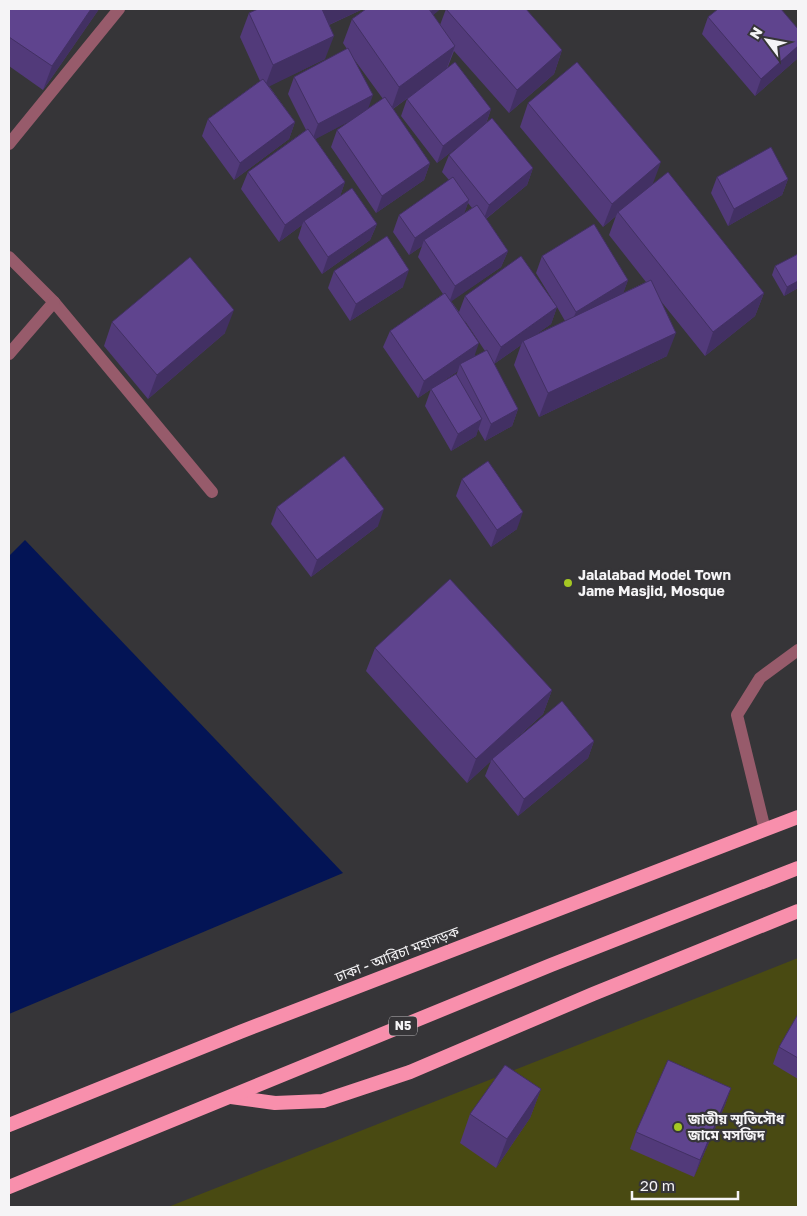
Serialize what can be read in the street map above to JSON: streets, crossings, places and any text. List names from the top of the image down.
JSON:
{
  "streets": {
    "highway": ["ঢাকা - আরিচা মহাসড়ক", "N5"]
  },
  "places": ["Jalalabad Model Town Jame Masjid, Mosque", "জাতীয় স্মৃতিসৌধ জামে মসজিদ"],
  "scale_bar": "20 m",
  "north": "top left"
}
